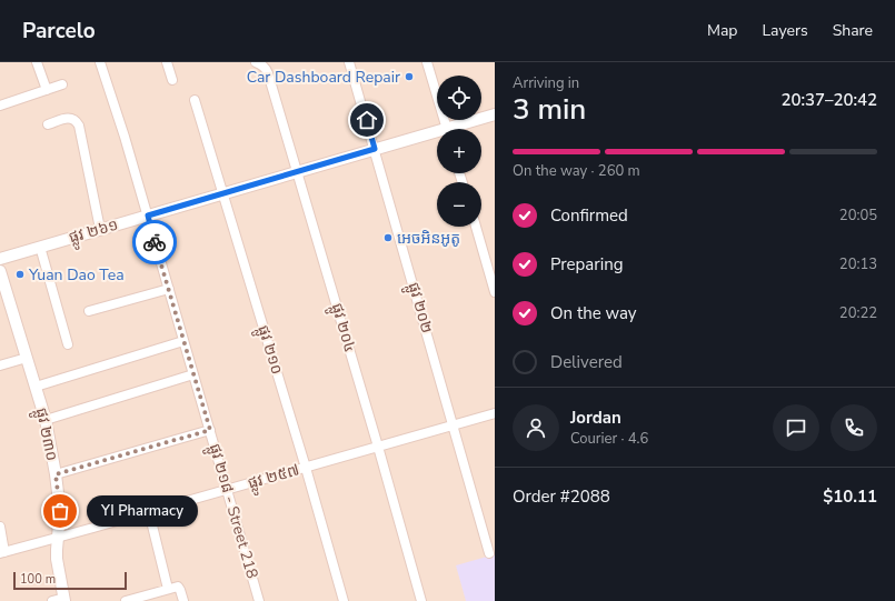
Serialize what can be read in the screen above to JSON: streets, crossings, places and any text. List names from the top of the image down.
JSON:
{
  "streets": {
    "street": [
      "ផ្លូវ ២៦១",
      "ផ្លូវ ២០២",
      "ផ្លូវ ២០៤",
      "ផ្លូវ ២១០",
      "ផ្លូវ ២៣០",
      "ផ្លូវ ២៥៧",
      "ផ្លូវ ២១៨ - Street 218"
    ]
  },
  "crossings": [
    ["ផ្លូវ ២៦១", "ផ្លូវ ២០២"],
    ["ផ្លូវ ២៦១", "ផ្លូវ ២០៤"],
    ["ផ្លូវ ២៦១", "ផ្លូវ ២១០"],
    ["ផ្លូវ ២៦១", "ផ្លូវ ២១៨ - Street 218"],
    ["ផ្លូវ ២០២", "ផ្លូវ ២៥៧"],
    ["ផ្លូវ ២០៤", "ផ្លូវ ២៥៧"],
    ["ផ្លូវ ២១០", "ផ្លូវ ២៥៧"],
    ["ផ្លូវ ២៣០", "ផ្លូវ ២៥៧"],
    ["ផ្លូវ ២៥៧", "ផ្លូវ ២១៨ - Street 218"]
  ],
  "places": [
    "Car Dashboard Repair",
    "អេចអិនអូតូ",
    "Yuan Dao Tea",
    "YI Pharmacy"
  ],
  "scale_bar": "100 m",
  "page": {
    "header": "Parcelo",
    "nav": ["Map", "Layers", "Share"],
    "heading": ["3 min", "Arriving in", "20:37–20:42"],
    "panel": [
      "Jordan",
      "Courier · 4.6",
      "Order #2088",
      "$10.11"
    ],
    "map_buttons": ["+", "−"],
    "bar": "On the way · 260 m",
    "list": [
      ["Confirmed", "20:05"],
      ["Preparing", "20:13"],
      ["On the way", "20:22"],
      "Delivered"
    ],
    "bubble": "YI Pharmacy",
    "scale": "100 m"
  }
}
